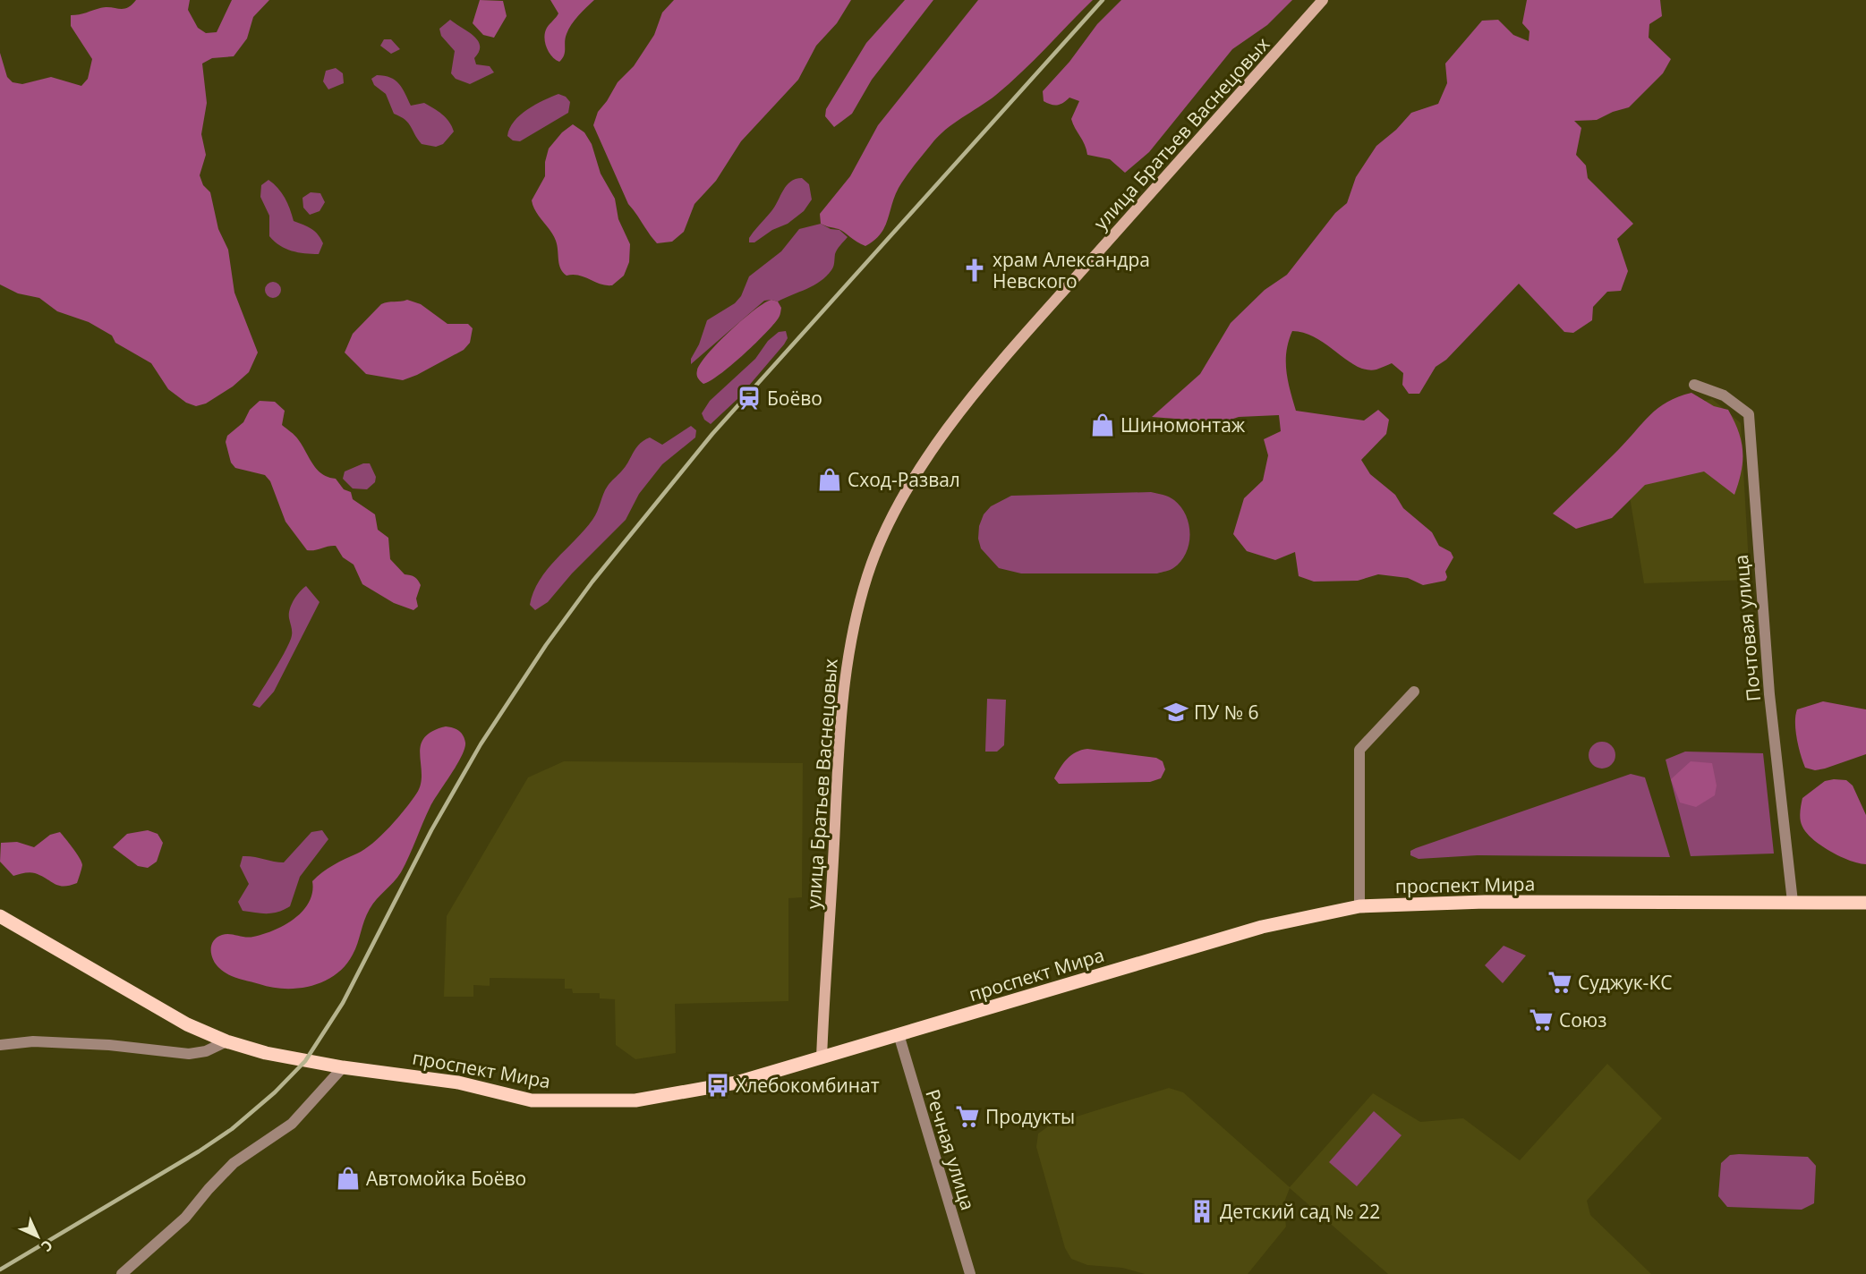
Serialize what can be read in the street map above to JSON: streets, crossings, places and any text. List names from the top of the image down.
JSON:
{
  "streets": {
    "main road": ["улица Братьев Васнецовых", "проспект Мира"],
    "street": ["Почтовая улица", "Речная улица"]
  },
  "crossings": [
    ["улица Братьев Васнецовых", "проспект Мира"],
    ["Почтовая улица", "проспект Мира"],
    ["проспект Мира", "Речная улица"]
  ],
  "places": {
    "church": ["храм Александра Невского"],
    "station": ["Боёво"],
    "shop": ["Шиномонтаж", "Сход-Развал", "Автомойка Боёво"],
    "school or university": ["ПУ № 6"],
    "supermarket": ["Суджук-КС", "Союз", "Продукты"],
    "bus stop": ["Хлебокомбинат"],
    "building": ["Детский сад № 22"]
  },
  "north": "bottom right"
}
